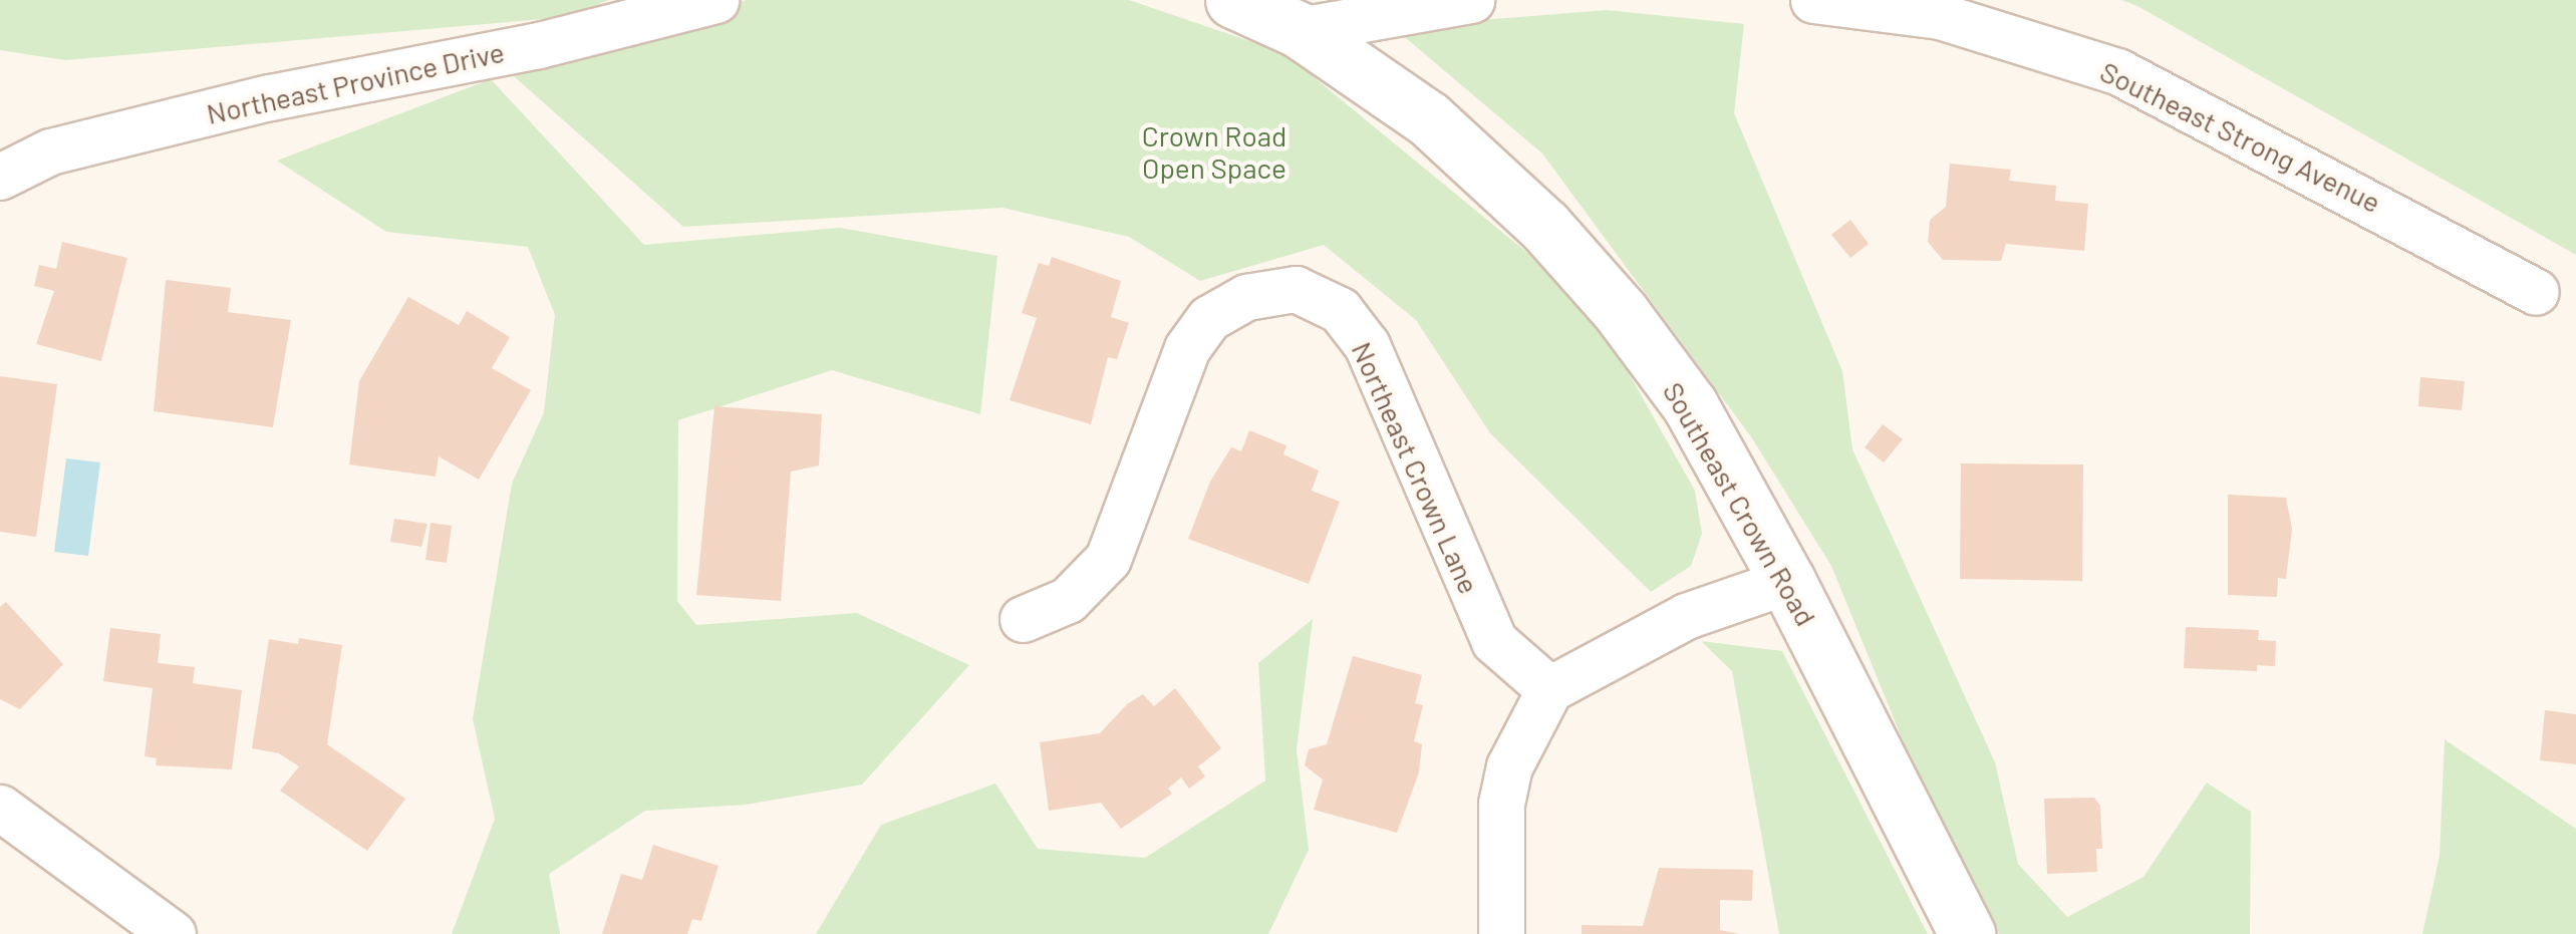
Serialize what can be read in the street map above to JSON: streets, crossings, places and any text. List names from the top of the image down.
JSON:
{
  "streets": {
    "street": [
      "Northeast Province Drive",
      "Southeast Strong Avenue",
      "Northeast Crown Lane",
      "Southeast Crown Road"
    ]
  },
  "parks": ["Crown Road Open Space"]
}
